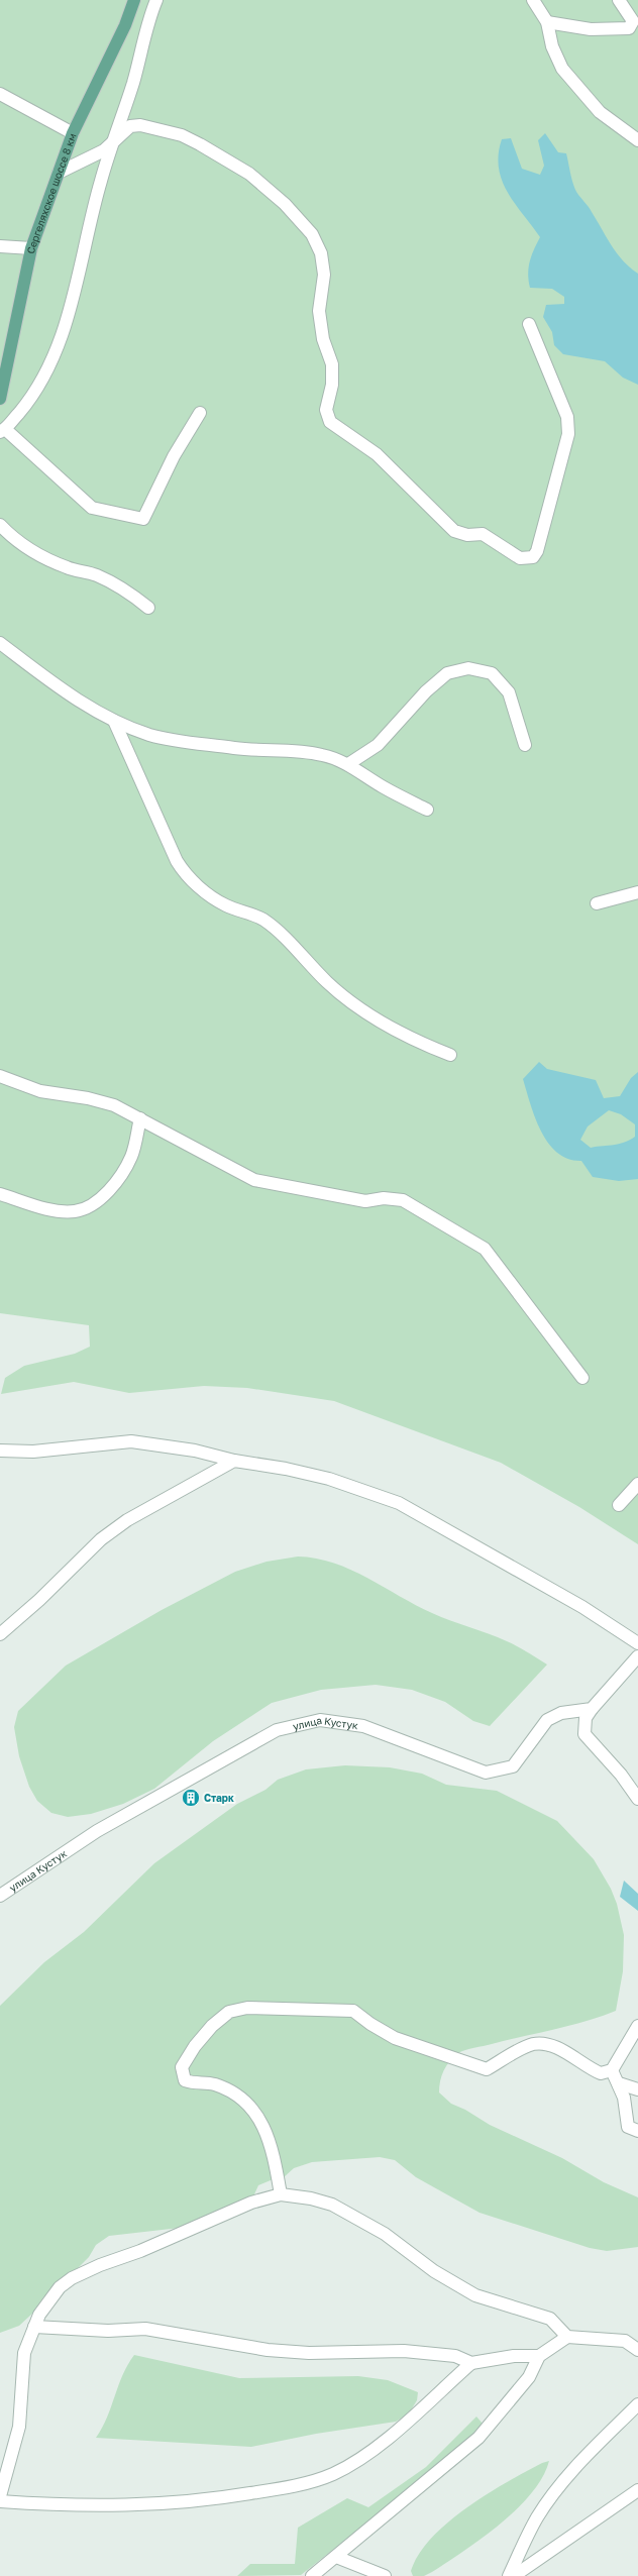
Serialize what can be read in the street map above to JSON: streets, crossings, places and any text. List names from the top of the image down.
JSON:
{
  "streets": {
    "main road": ["Сергеляхское шоссе 8 км"],
    "street": ["улица Кустук"]
  },
  "places": {
    "building": ["Старк"]
  }
}
